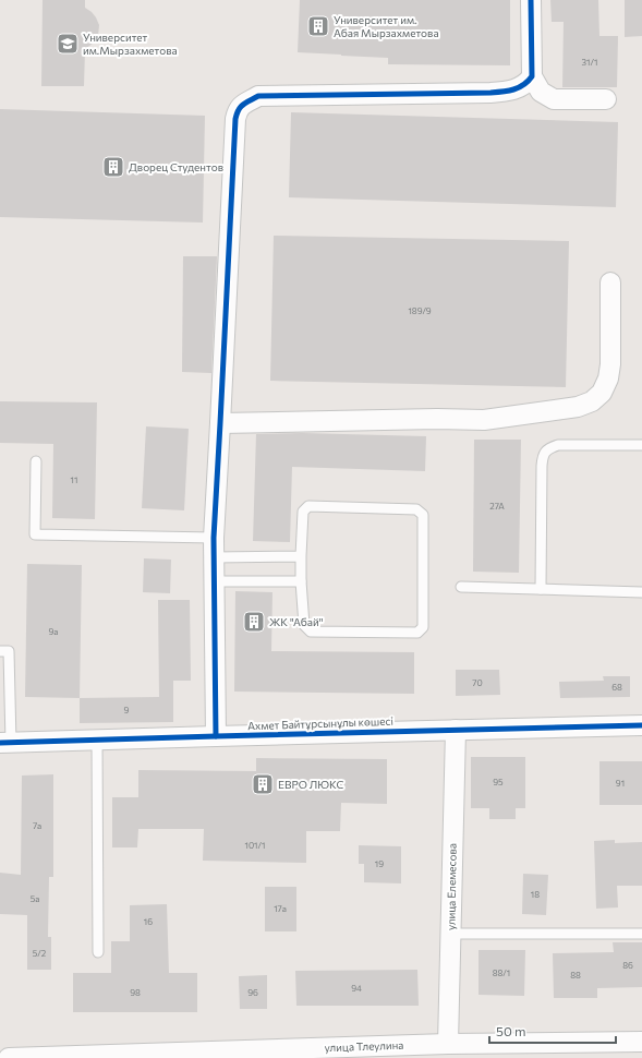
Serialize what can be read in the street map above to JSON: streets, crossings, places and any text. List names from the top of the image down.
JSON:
{
  "streets": {
    "street": ["Ахмет Байтұрсынұлы көшесі", "улица Елемесова", "улица Тлеулина"]
  },
  "crossings": [
    ["Ахмет Байтұрсынұлы көшесі", "улица Елемесова"],
    ["улица Елемесова", "улица Тлеулина"]
  ],
  "places": {
    "building": [
      "Университет им. Абая Мырзахметова",
      "Дворец Студентов",
      "ЖК \"Абай\"",
      "ЕВРО ЛЮКС"
    ],
    "school or university": ["Университет им.Мырзахметова"]
  },
  "house_numbers": [
    "31/1",
    "189/9",
    "11",
    "27А",
    "9а",
    "70",
    "68",
    "9",
    "95",
    "91",
    "7а",
    "101/1",
    "19",
    "18",
    "5а",
    "17а",
    "16",
    "5/2",
    "86",
    "88/1",
    "88",
    "94",
    "98",
    "96"
  ],
  "scale_bar": "50 m"
}
